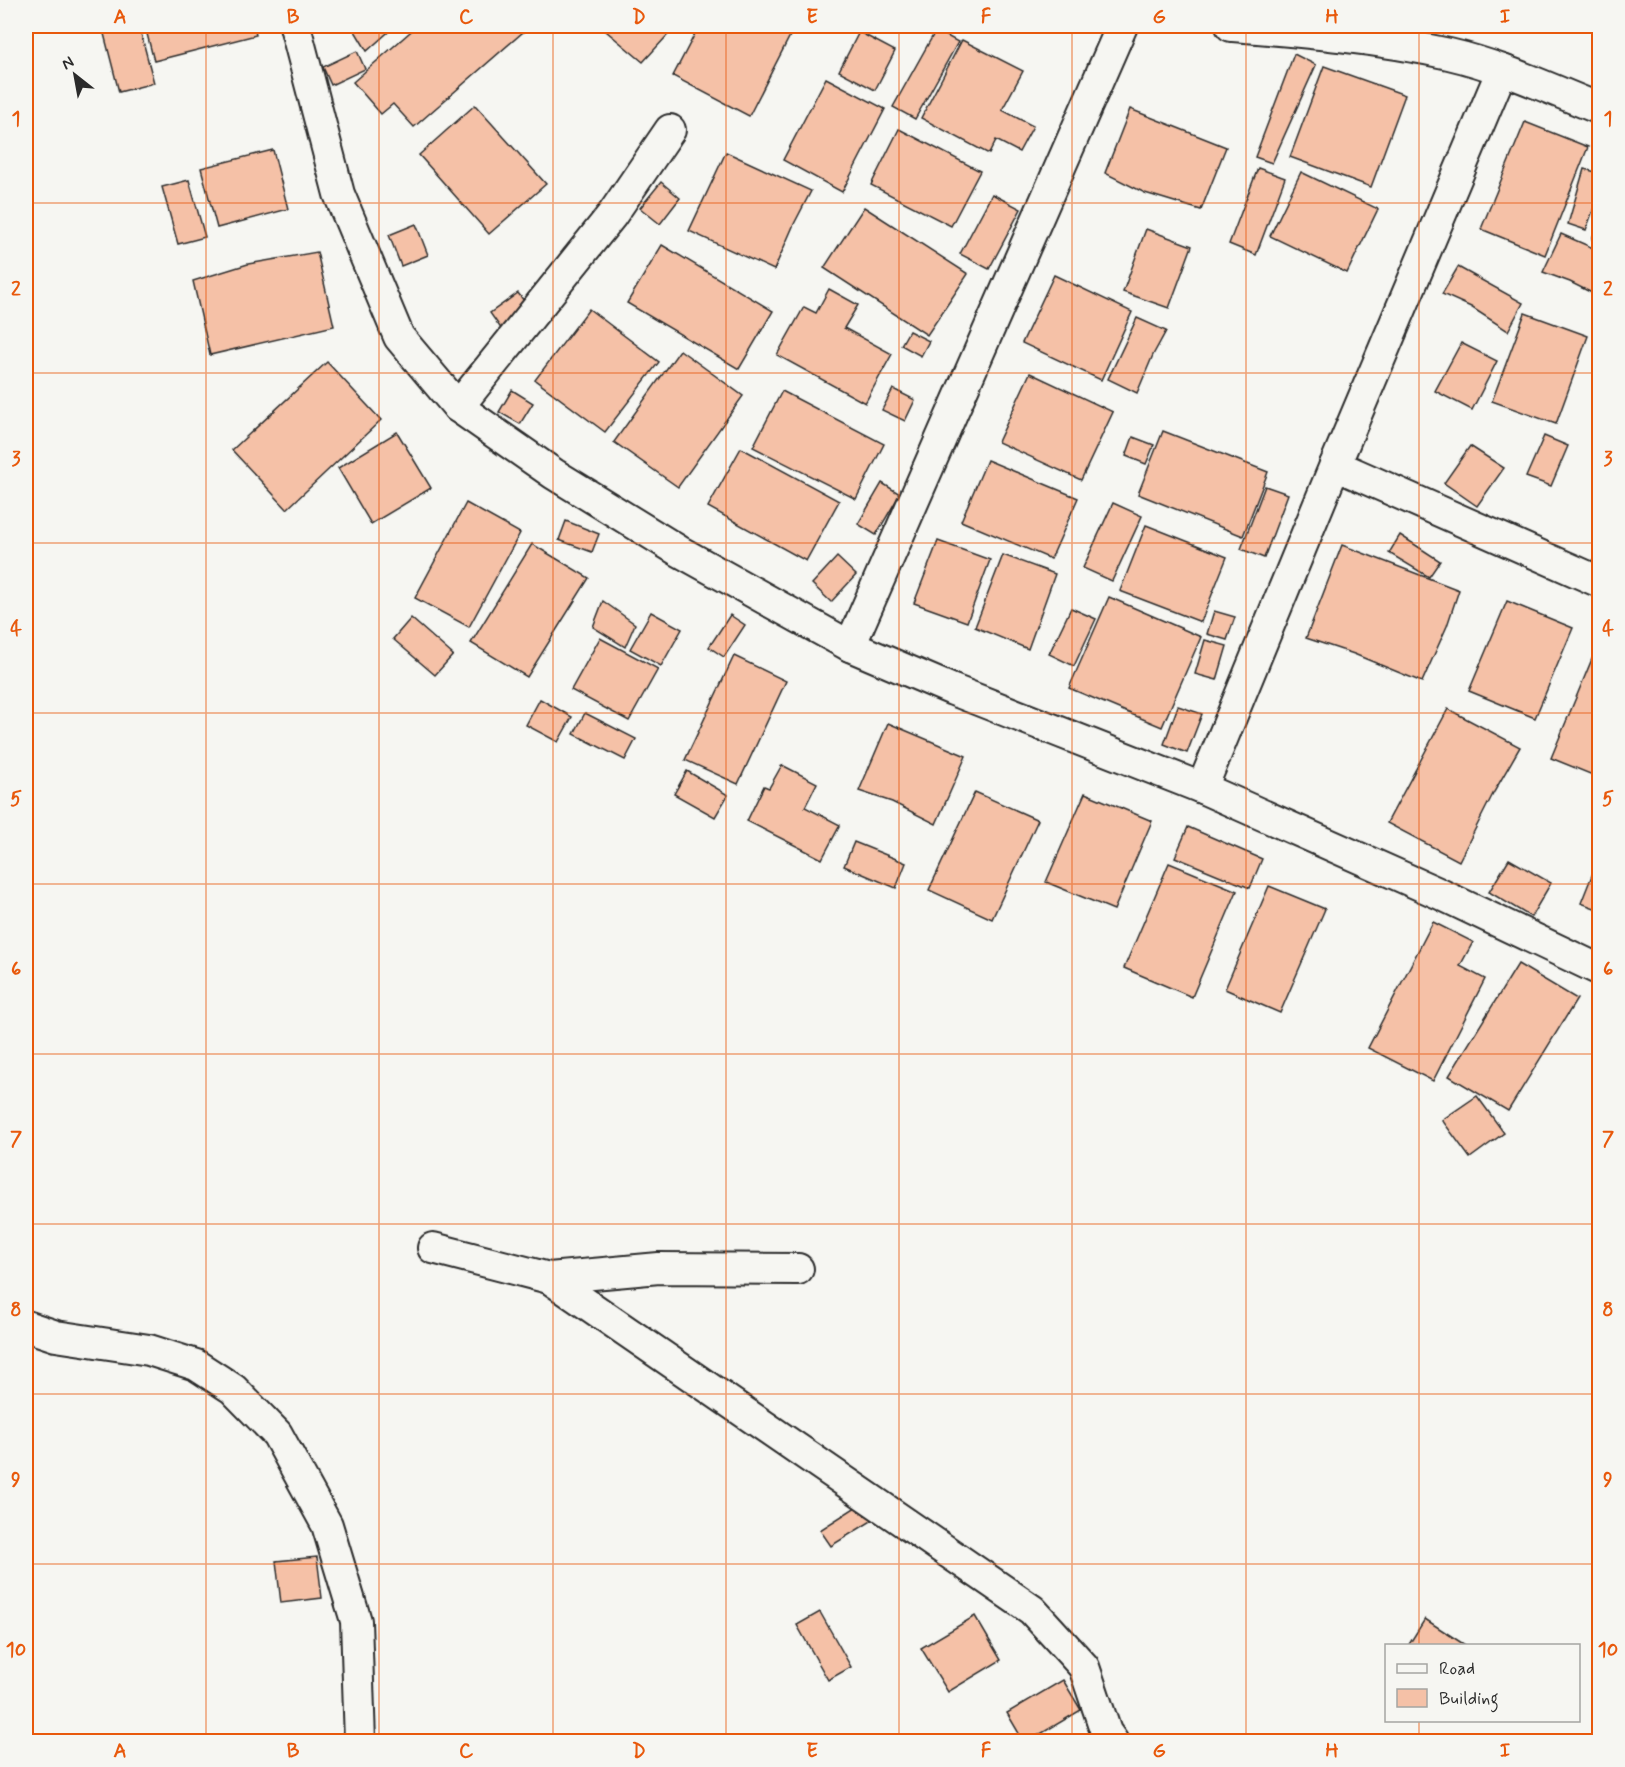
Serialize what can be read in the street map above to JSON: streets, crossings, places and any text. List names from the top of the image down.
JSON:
{
  "legend": ["Road", "Building"],
  "north": "top left",
  "grid": {
    "columns": [
      "A",
      "B",
      "C",
      "D",
      "E",
      "F",
      "G",
      "H",
      "I"
    ],
    "rows": [
      "1",
      "2",
      "3",
      "4",
      "5",
      "6",
      "7",
      "8",
      "9",
      "10"
    ]
  }
}
